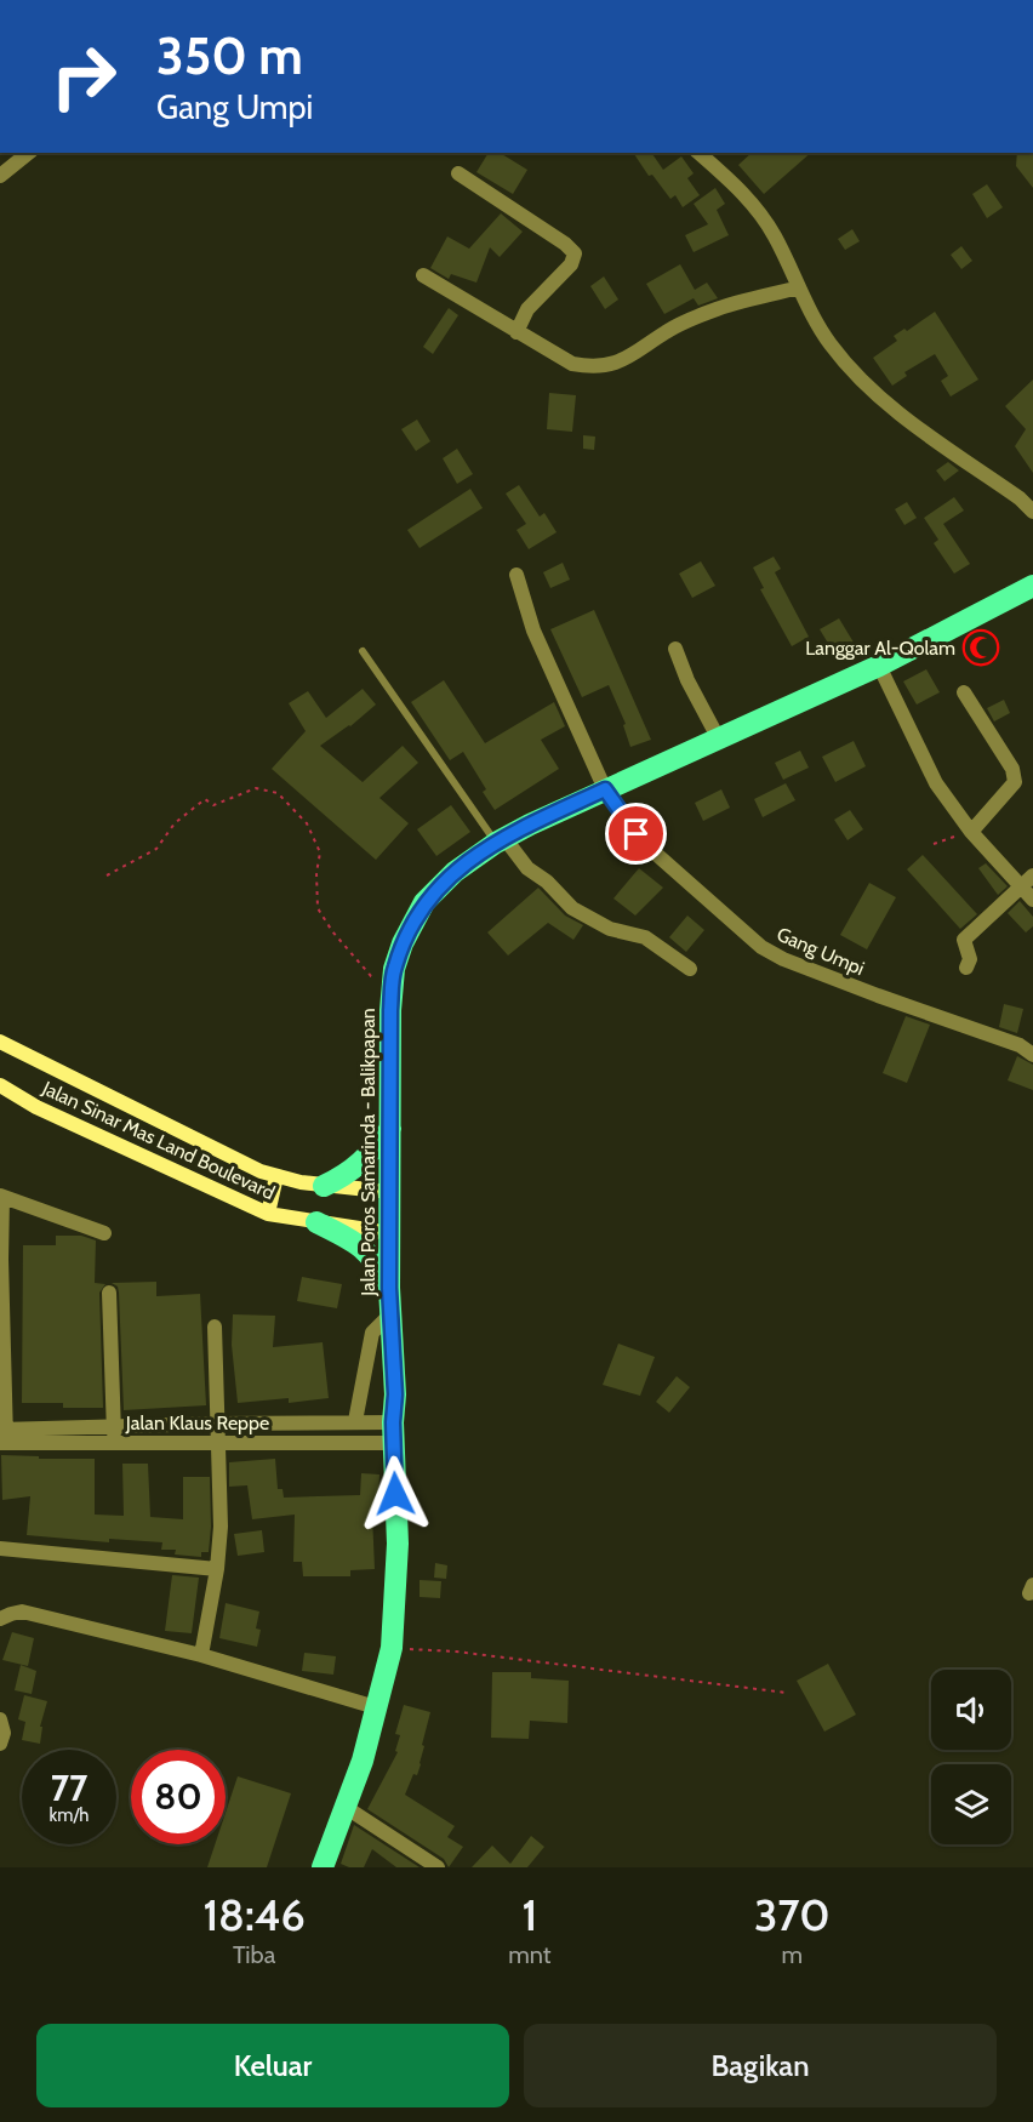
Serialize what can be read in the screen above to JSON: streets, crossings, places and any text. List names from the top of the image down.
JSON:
{
  "streets": {
    "highway": ["Jalan Poros Samarinda - Balikpapan"],
    "street": ["Gang Umpi", "Jalan Sinar Mas Land Boulevard", "Jalan Klaus Reppe"]
  },
  "crossings": [
    ["Gang Umpi", "Jalan Poros Samarinda - Balikpapan"],
    ["Jalan Sinar Mas Land Boulevard", "Jalan Poros Samarinda - Balikpapan"],
    ["Jalan Poros Samarinda - Balikpapan", "Jalan Klaus Reppe"]
  ],
  "places": {
    "mosque": ["Langgar Al-Qolam"]
  },
  "page": {
    "turn": ["350 m", "Gang Umpi"],
    "speed": "77 km/h",
    "limit": "80",
    "eta": [
      "18:46",
      "Tiba",
      "1",
      "mnt",
      "370",
      "m"
    ],
    "buttons": ["Keluar", "Bagikan"]
  }
}
